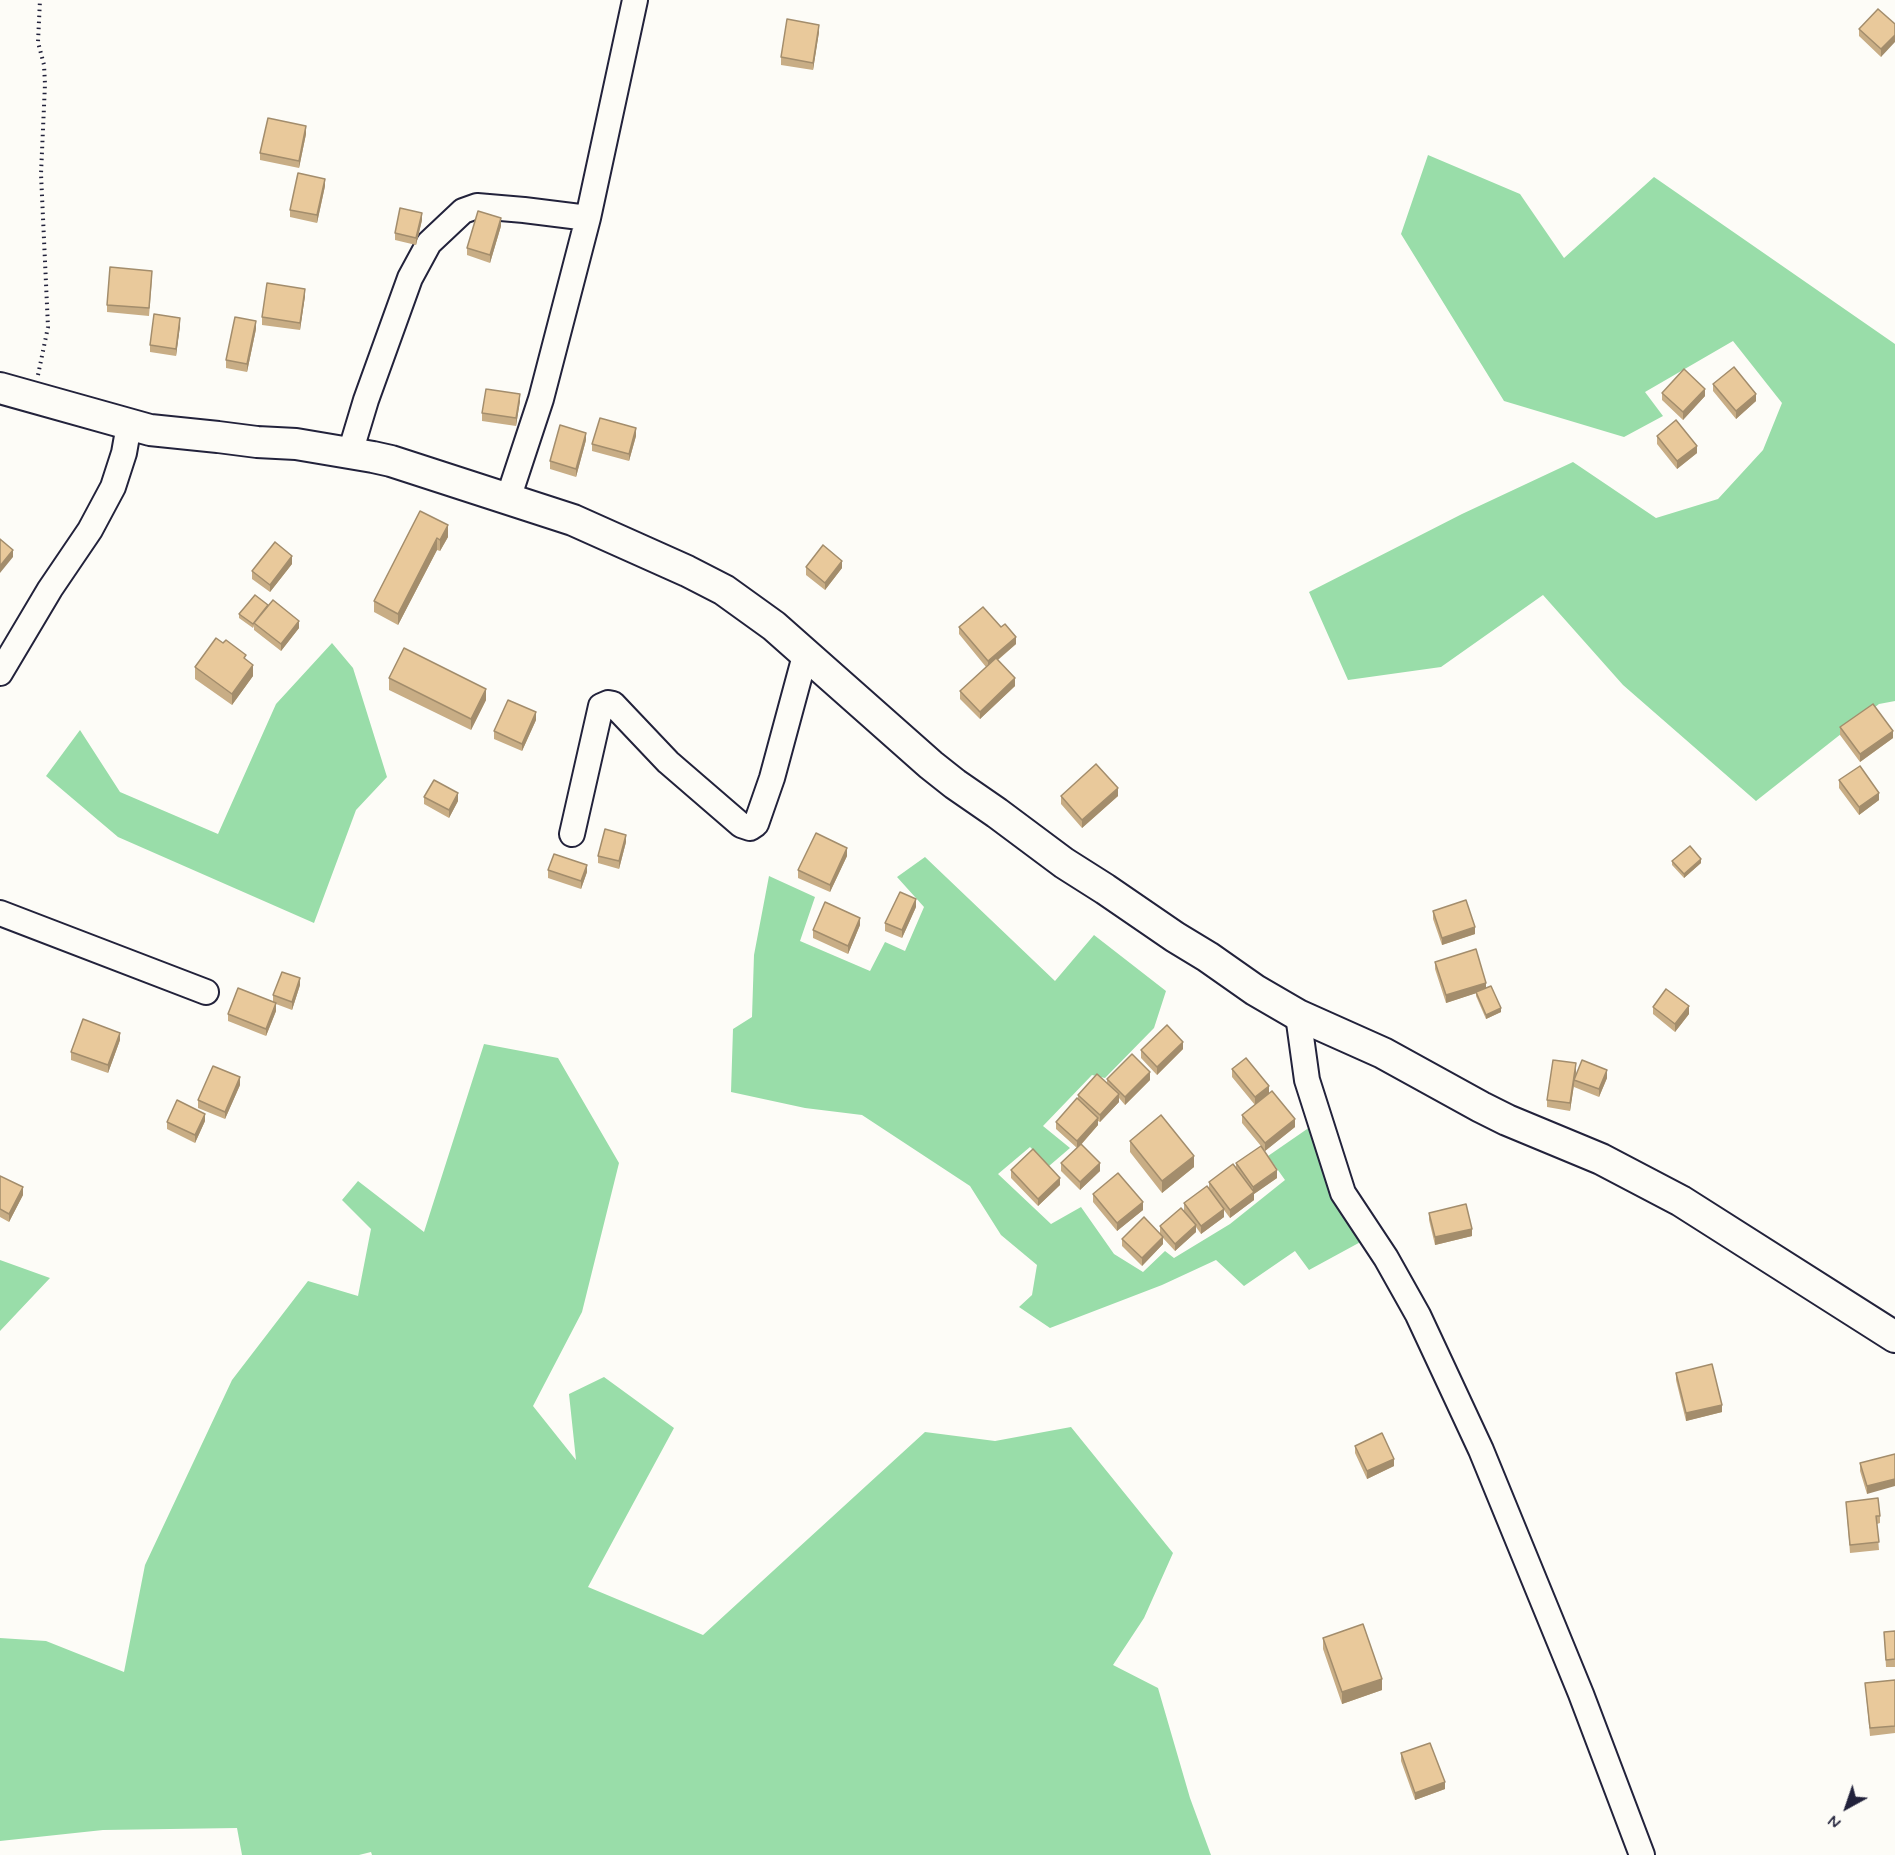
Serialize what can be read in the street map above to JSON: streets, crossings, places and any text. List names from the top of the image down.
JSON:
{
  "north": "bottom left"
}
